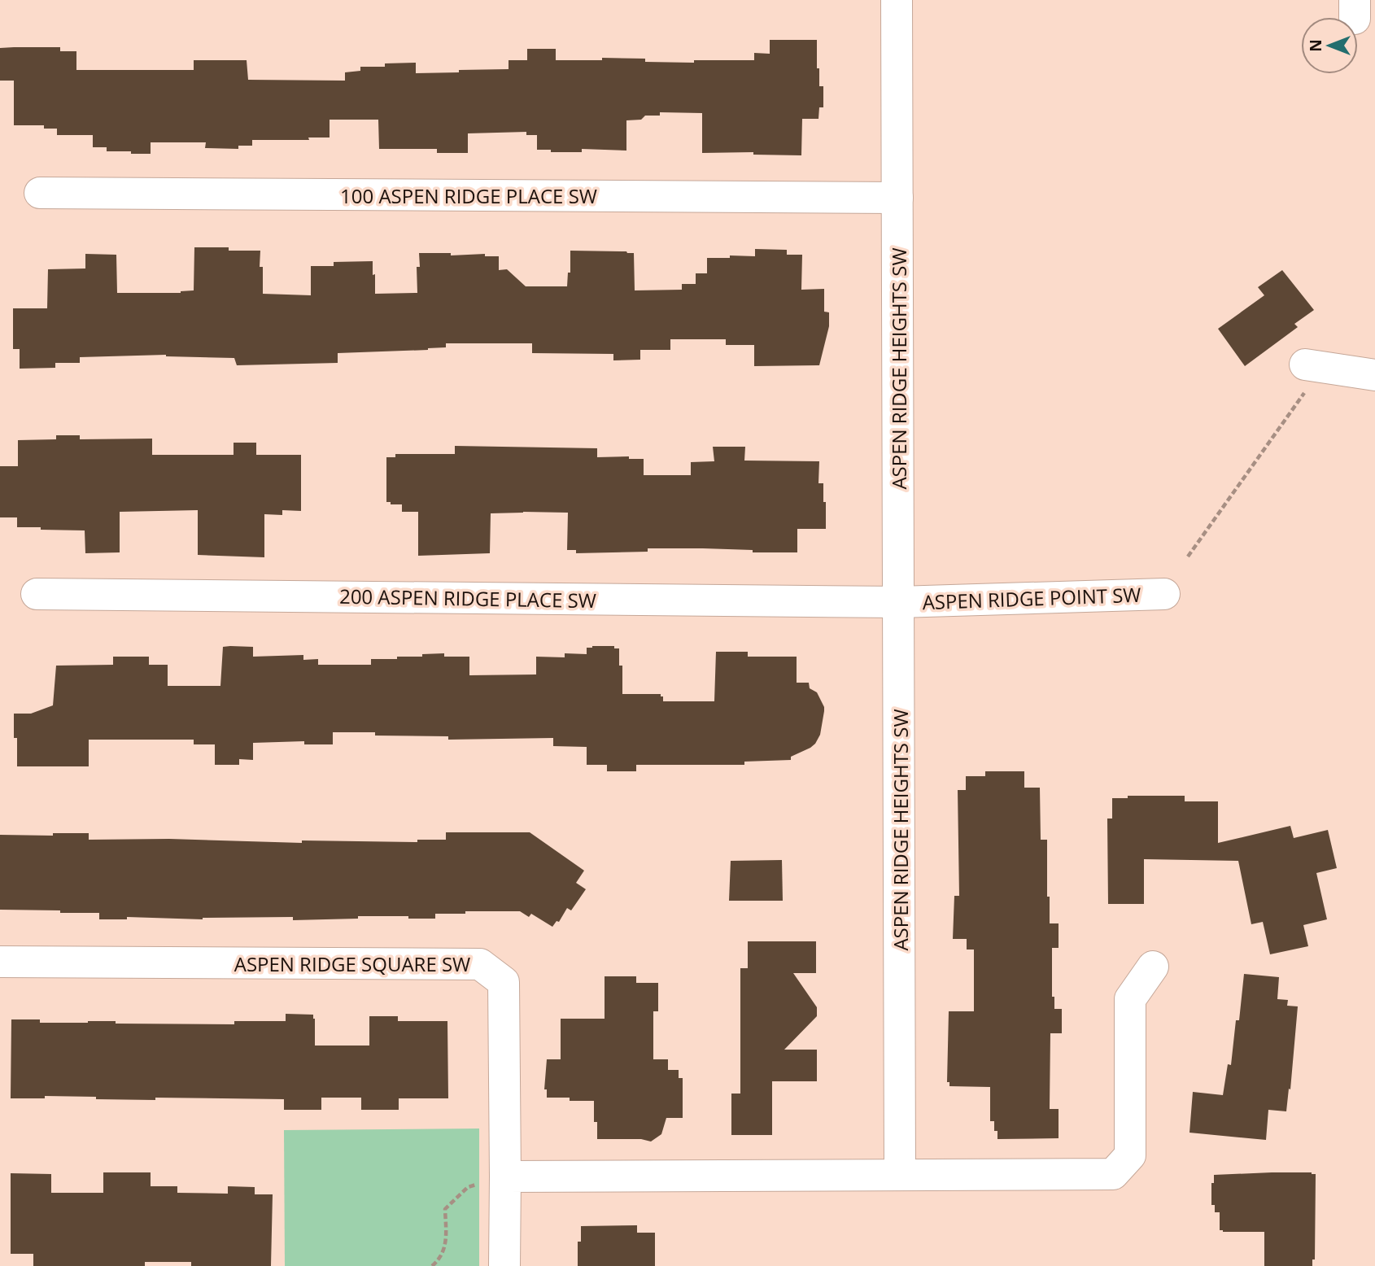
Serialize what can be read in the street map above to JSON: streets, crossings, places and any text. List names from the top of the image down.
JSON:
{
  "streets": {
    "street": [
      "100 ASPEN RIDGE PLACE SW",
      "ASPEN RIDGE HEIGHTS SW",
      "200 ASPEN RIDGE PLACE SW",
      "ASPEN RIDGE POINT SW",
      "ASPEN RIDGE SQUARE SW"
    ]
  },
  "crossings": [
    ["100 ASPEN RIDGE PLACE SW", "ASPEN RIDGE HEIGHTS SW"],
    ["ASPEN RIDGE HEIGHTS SW", "200 ASPEN RIDGE PLACE SW"],
    ["ASPEN RIDGE HEIGHTS SW", "ASPEN RIDGE POINT SW"],
    ["200 ASPEN RIDGE PLACE SW", "ASPEN RIDGE POINT SW"]
  ],
  "north": "left"
}
